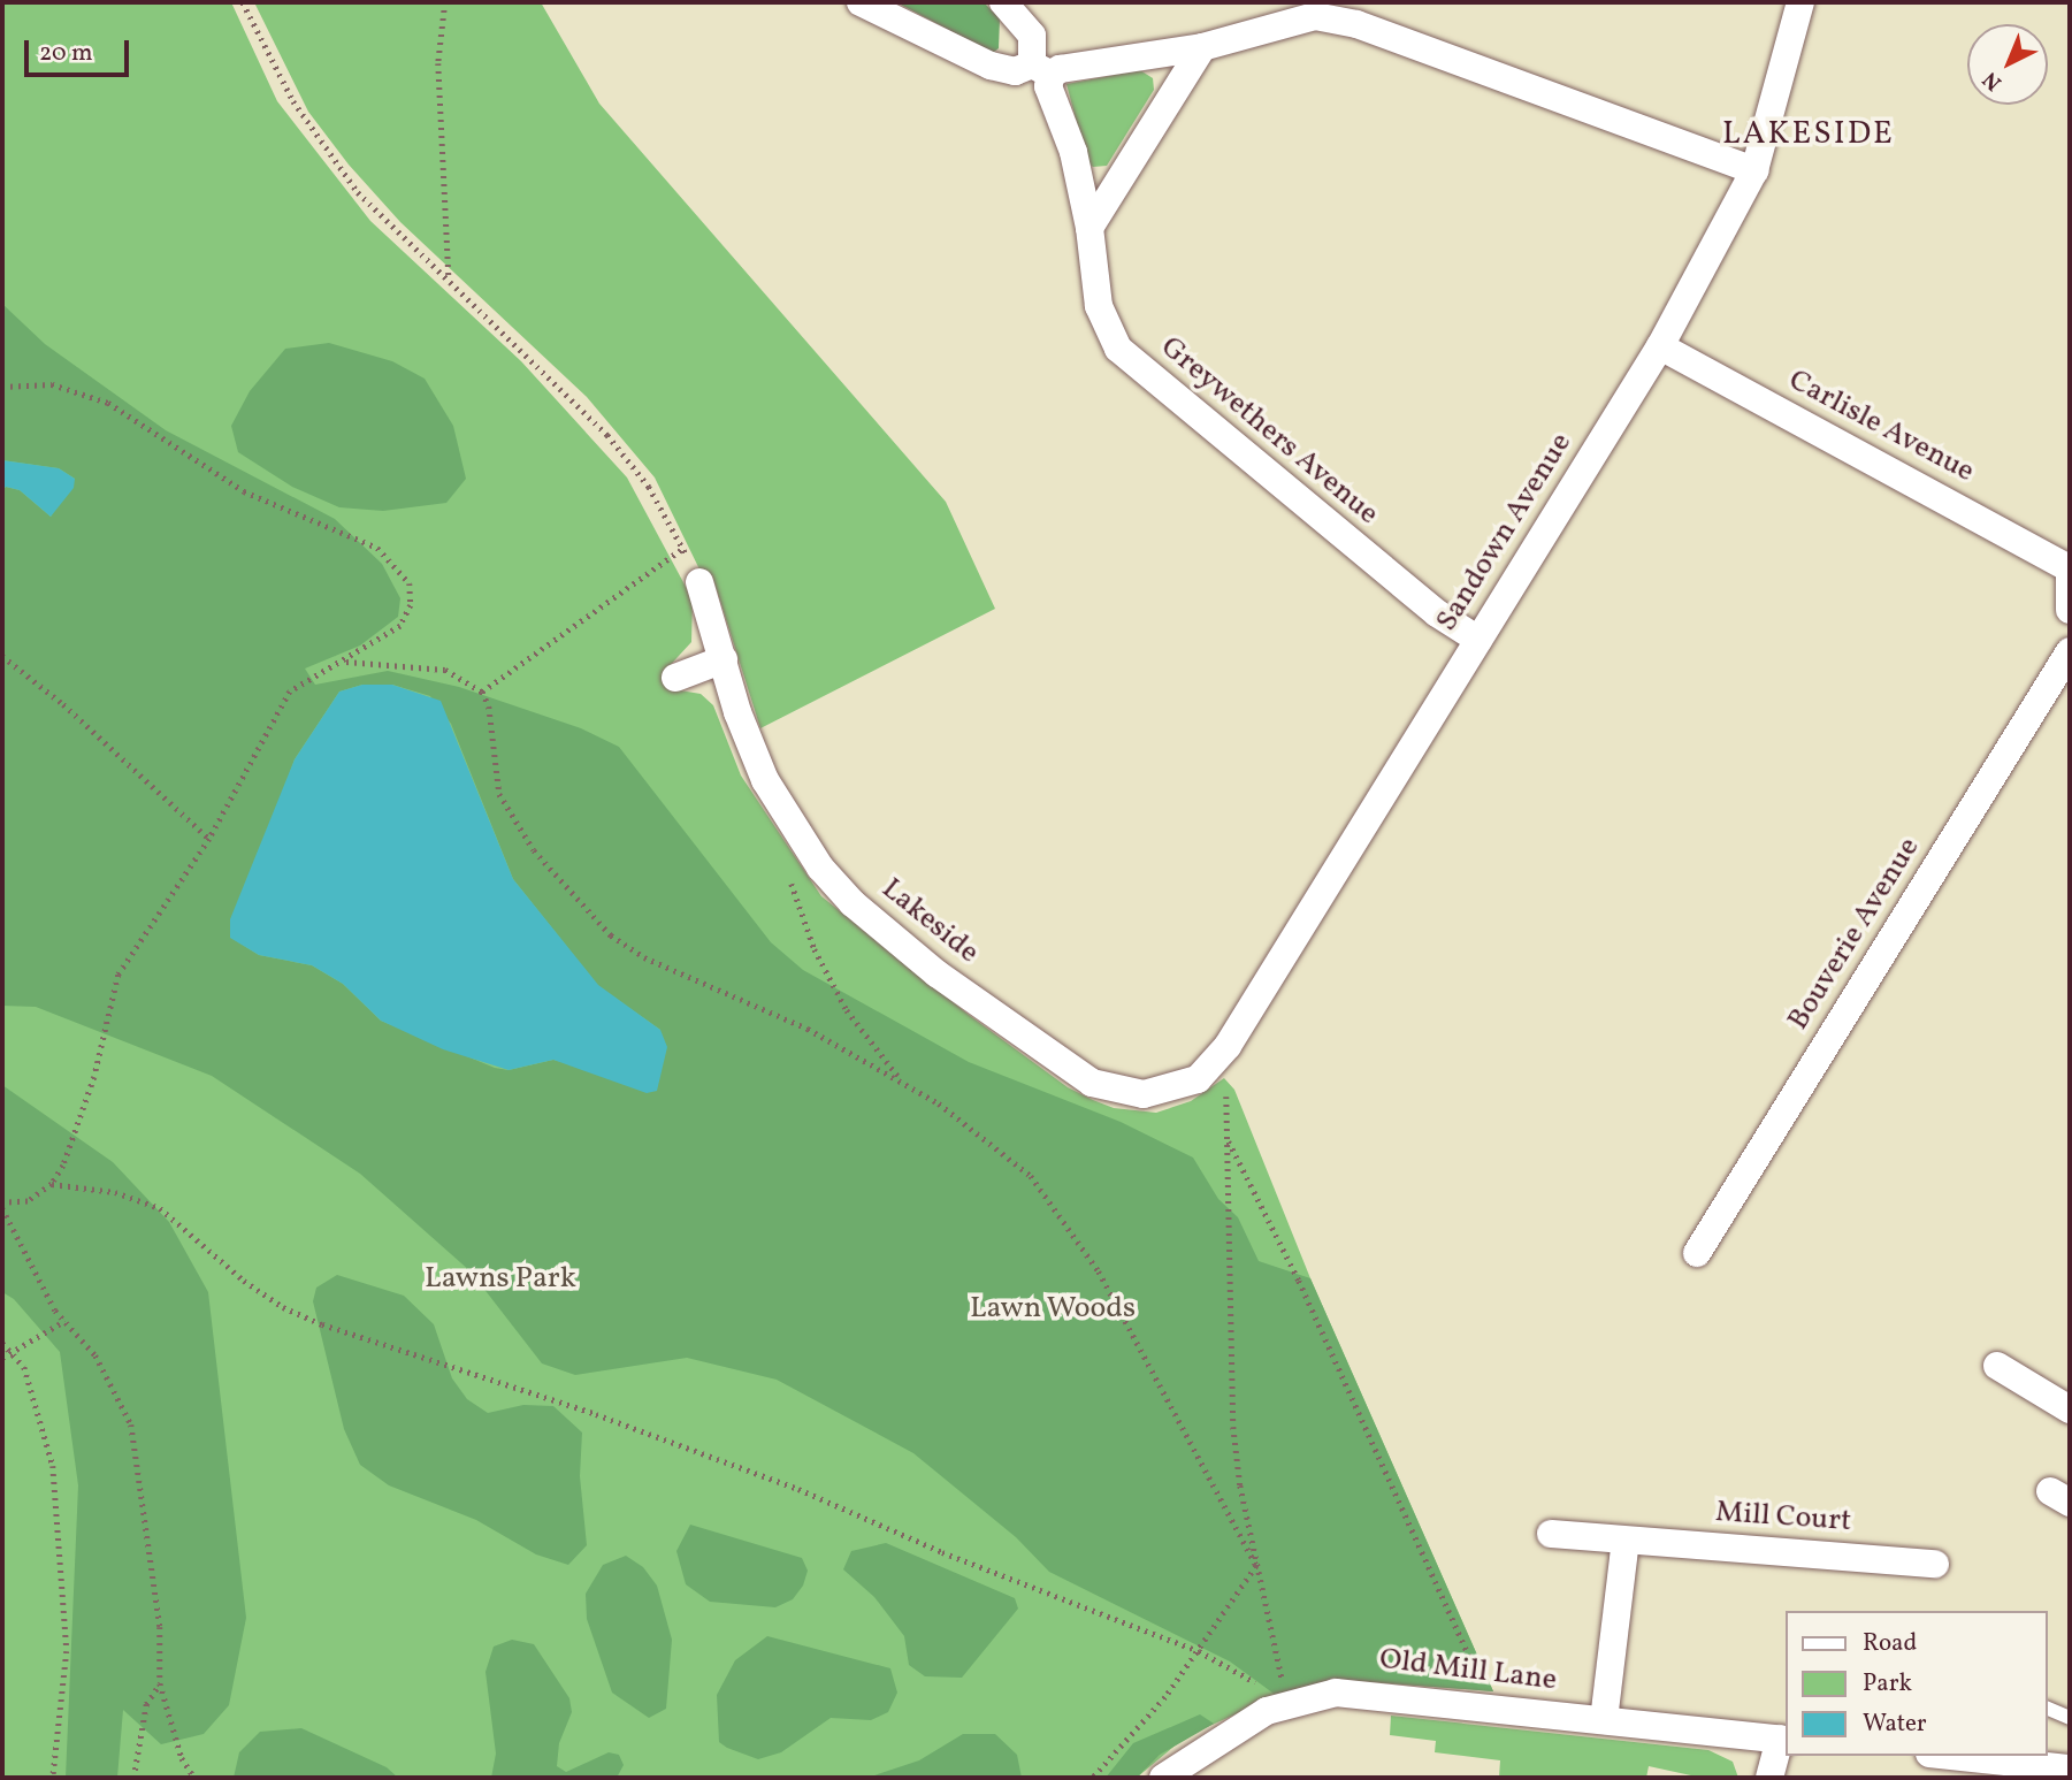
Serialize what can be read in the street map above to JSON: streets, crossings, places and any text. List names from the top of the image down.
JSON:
{
  "streets": {
    "street": [
      "Carlisle Avenue",
      "Greywethers Avenue",
      "Sandown Avenue",
      "Lakeside",
      "Bouverie Avenue",
      "Mill Court",
      "Old Mill Lane"
    ]
  },
  "crossings": [
    ["Carlisle Avenue", "Sandown Avenue"],
    ["Greywethers Avenue", "Sandown Avenue"],
    ["Sandown Avenue", "Lakeside"]
  ],
  "districts": ["LAKESIDE"],
  "parks": ["Lawns Park", "Lawn Woods"],
  "legend": ["Road", "Park", "Water"],
  "scale_bar": "20 m",
  "north": "bottom left"
}
